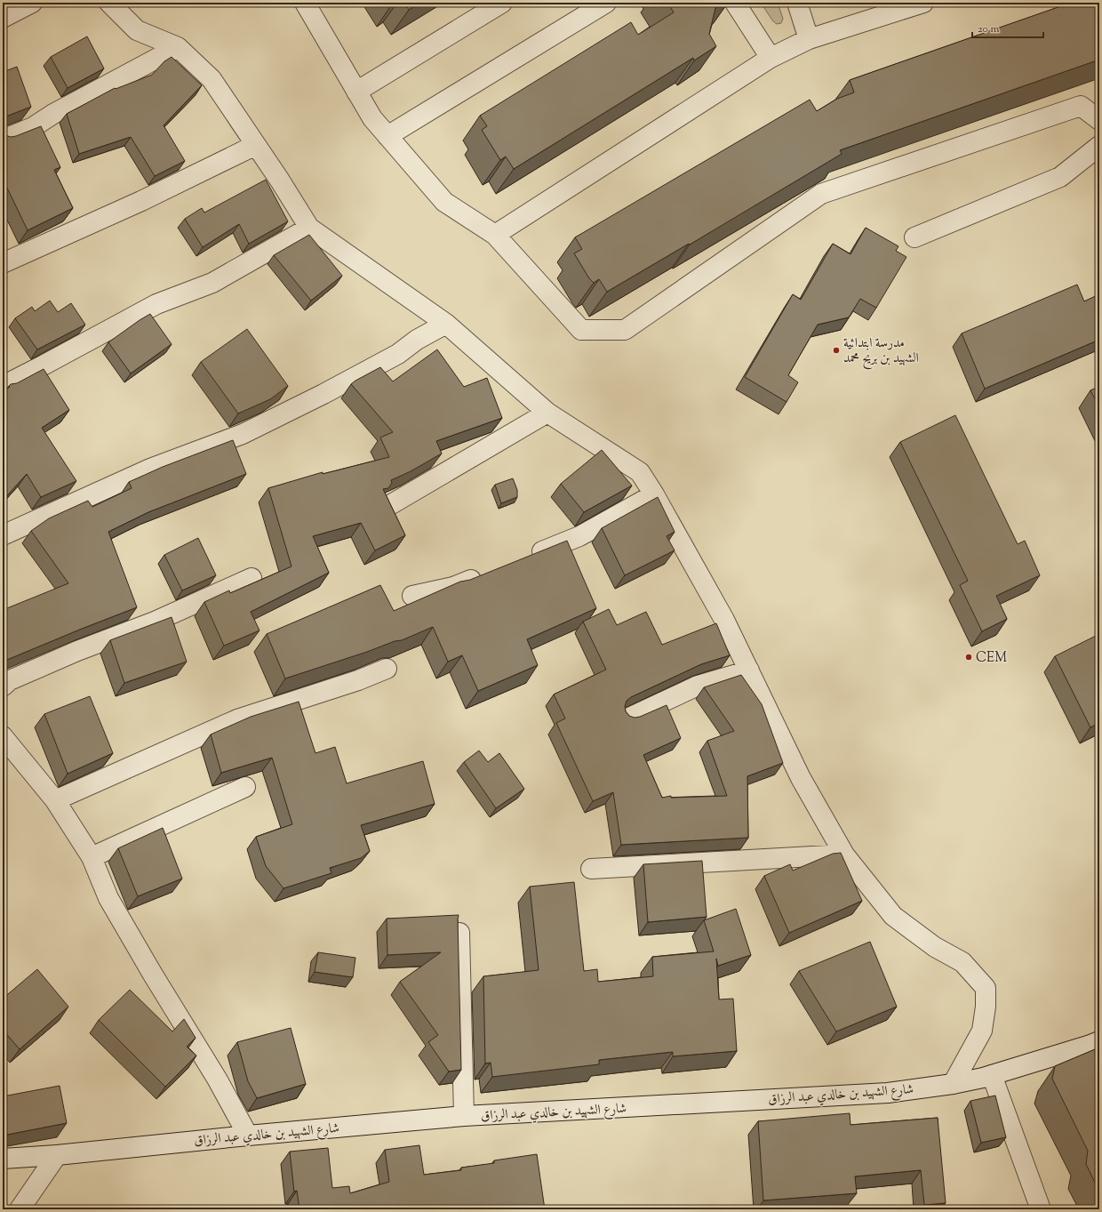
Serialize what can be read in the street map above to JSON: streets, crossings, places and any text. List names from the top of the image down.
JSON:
{
  "streets": {
    "street": ["شارع الشهيد بن خالدي عبد الرزاق"]
  },
  "places": ["مدرسة ابتدائية الشهيد بن بريح محمد", "CEM"],
  "scale_bar": "20 m"
}
